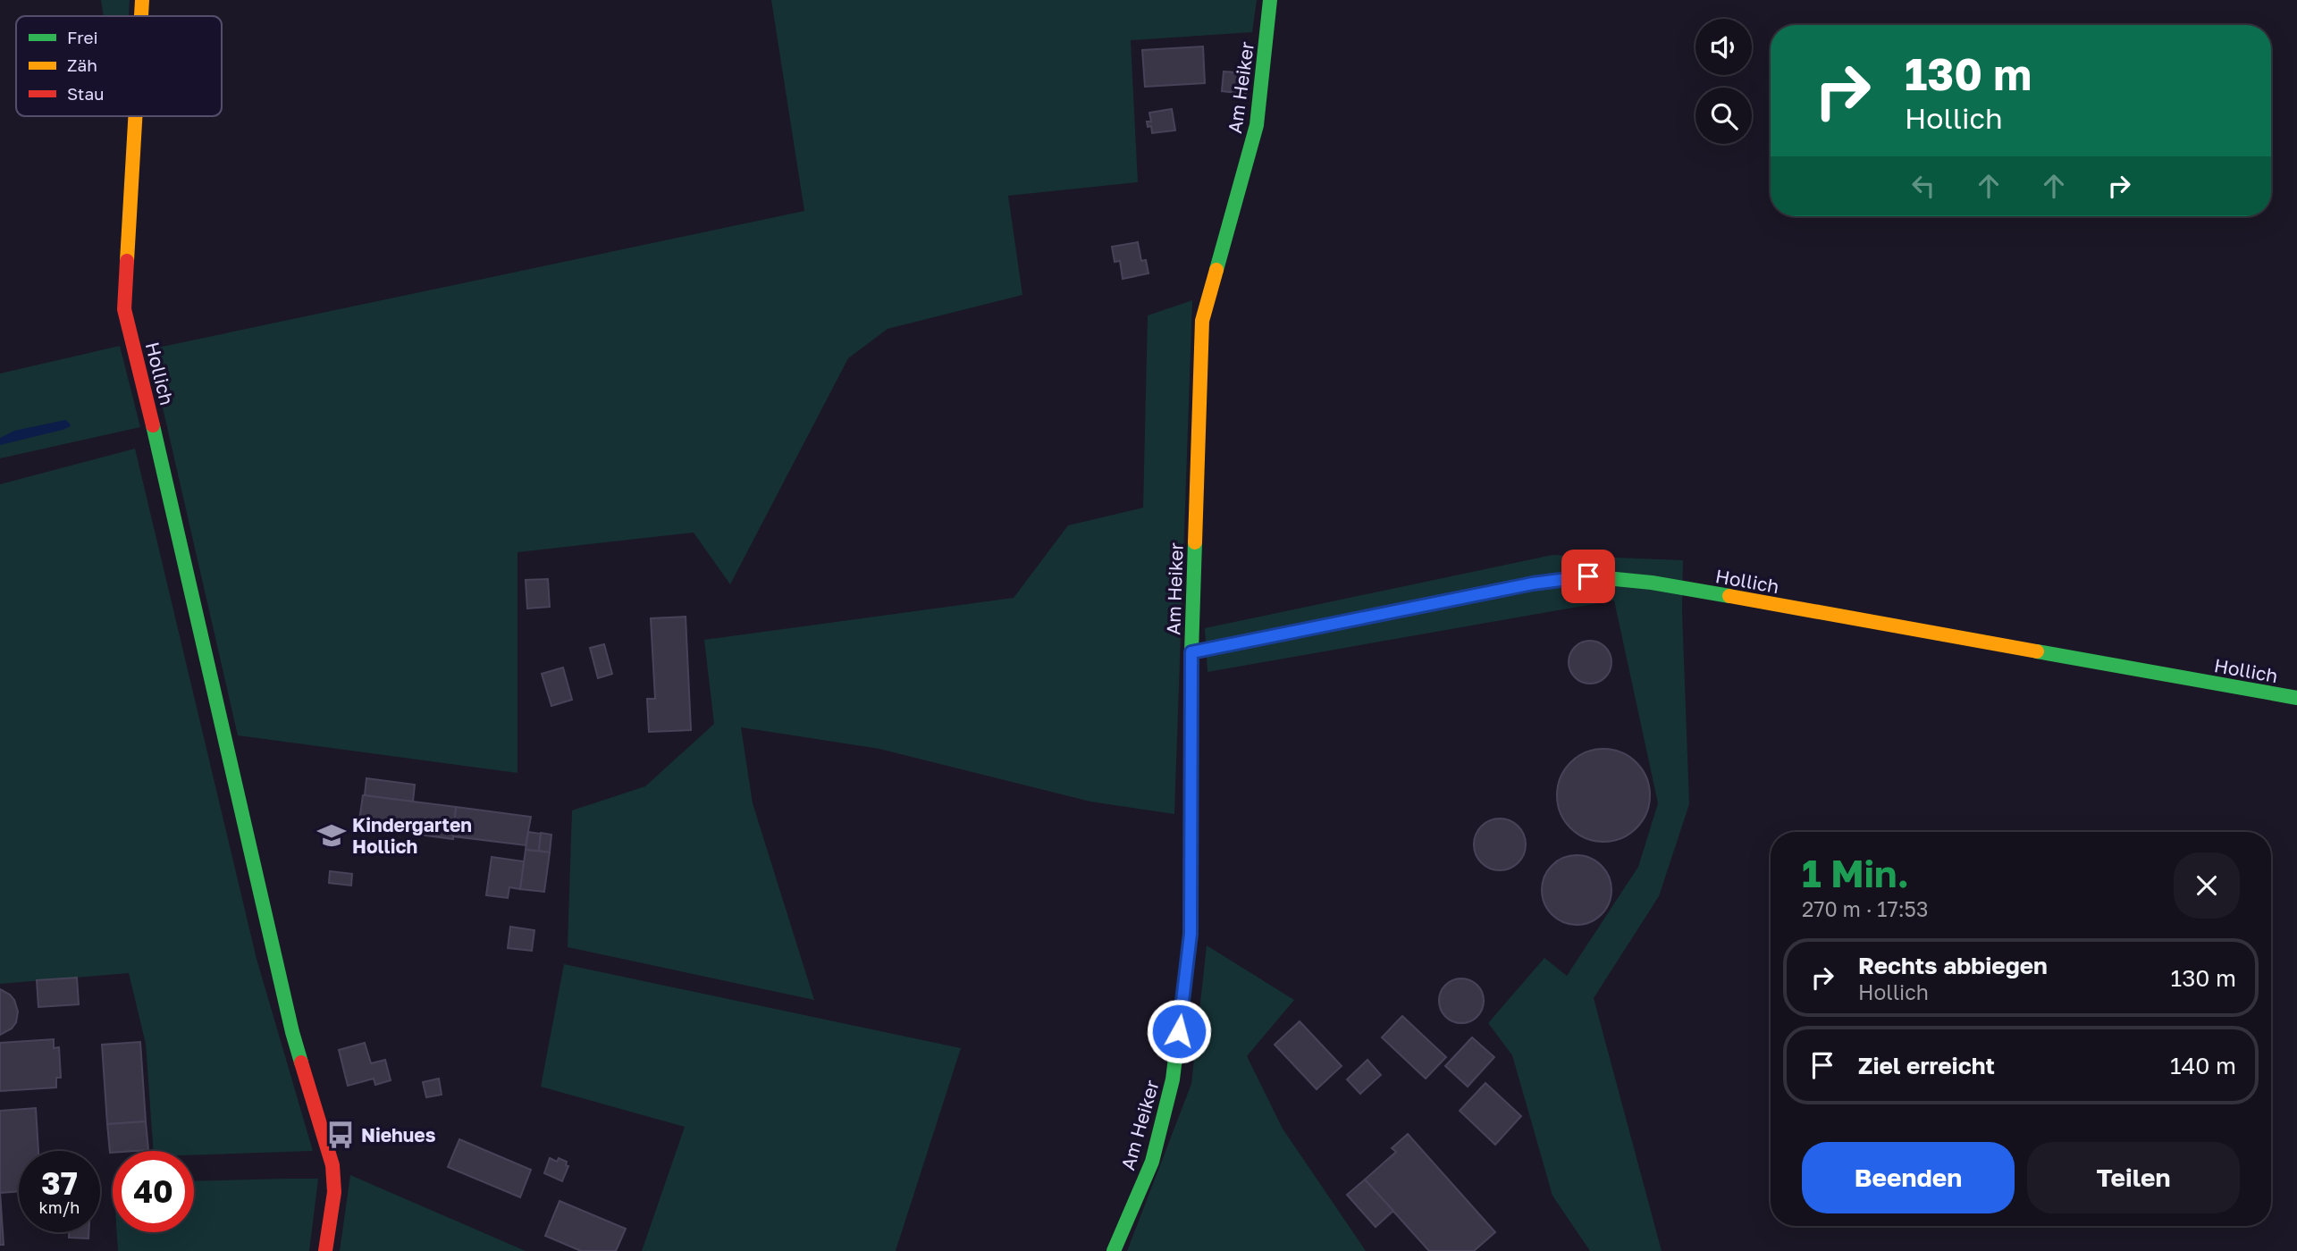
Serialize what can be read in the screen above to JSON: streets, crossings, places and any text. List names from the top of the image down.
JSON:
{
  "streets": {
    "street": ["Am Heiker", "Hollich"]
  },
  "crossings": [
    ["Am Heiker", "Hollich"]
  ],
  "places": {
    "school or university": ["Kindergarten Hollich"],
    "bus stop": ["Niehues"]
  },
  "legend": ["Frei", "Zäh", "Stau"],
  "page": {
    "turn": ["130 m", "Hollich"],
    "heading": ["1 Min.", "270 m · 17:53"],
    "list": [
      {
        "name": "Rechts abbiegen",
        "note": "Hollich",
        "value": "130 m"
      },
      {
        "name": "Ziel erreicht",
        "value": "140 m"
      }
    ],
    "buttons": ["Beenden", "Teilen"],
    "speed": "37 km/h",
    "limit": "40"
  }
}
